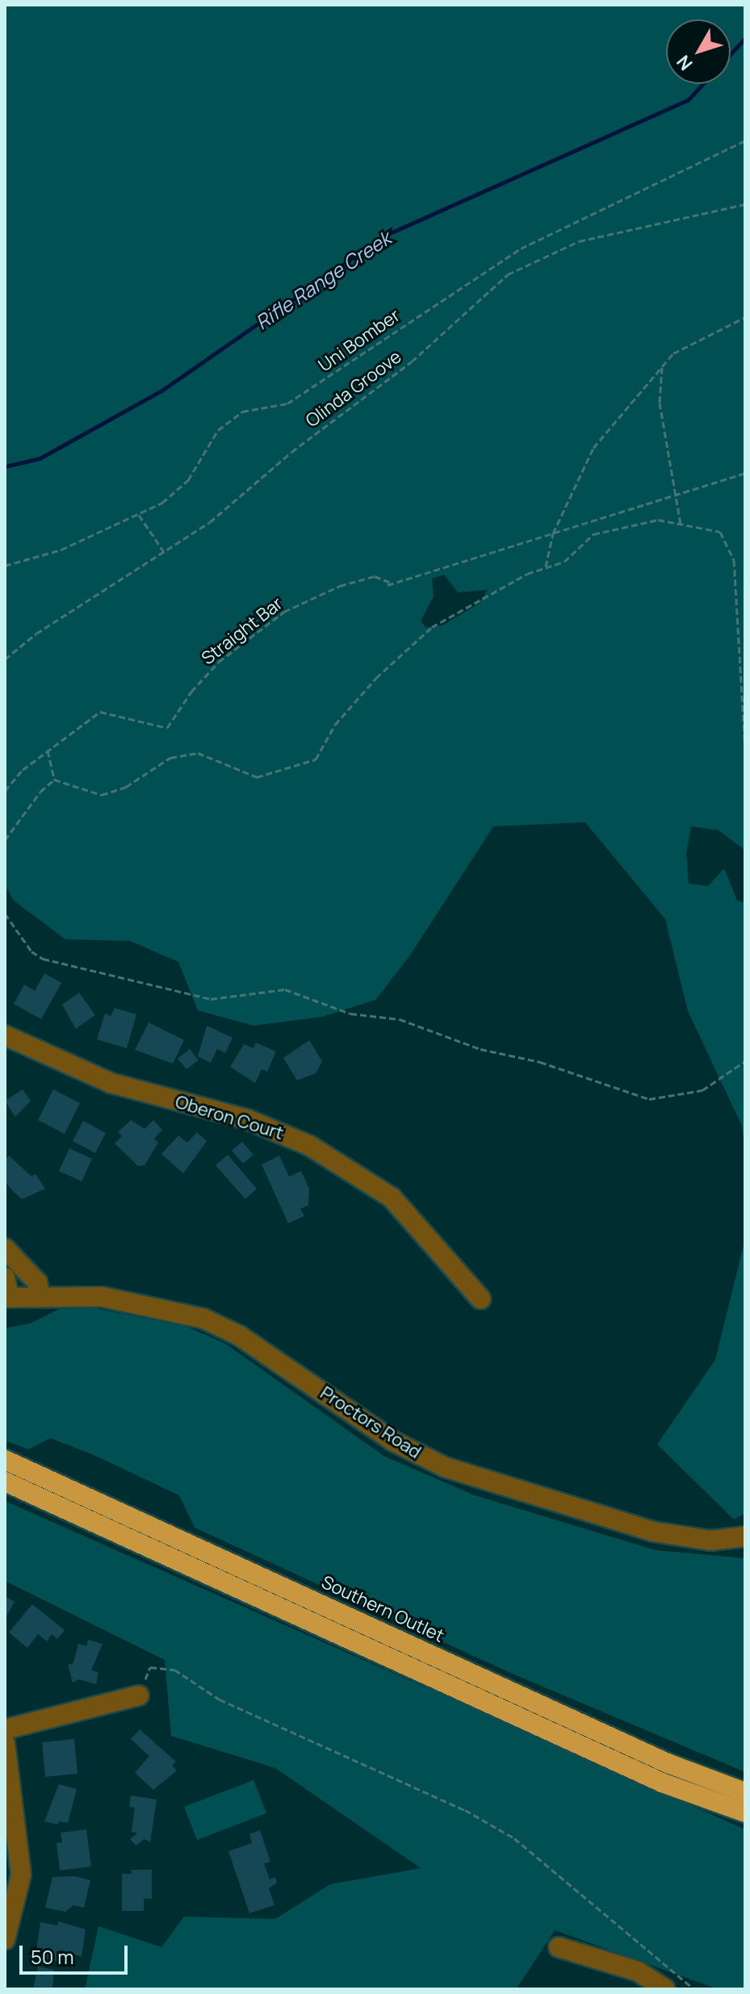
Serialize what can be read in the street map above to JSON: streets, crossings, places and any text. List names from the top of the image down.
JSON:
{
  "streets": {
    "highway": ["Southern Outlet"],
    "street": ["Oberon Court", "Proctors Road"],
    "path": ["Uni Bomber", "Olinda Groove", "Straight Bar"]
  },
  "water": ["Rifle Range Creek"],
  "scale_bar": "50 m",
  "north": "bottom left"
}
